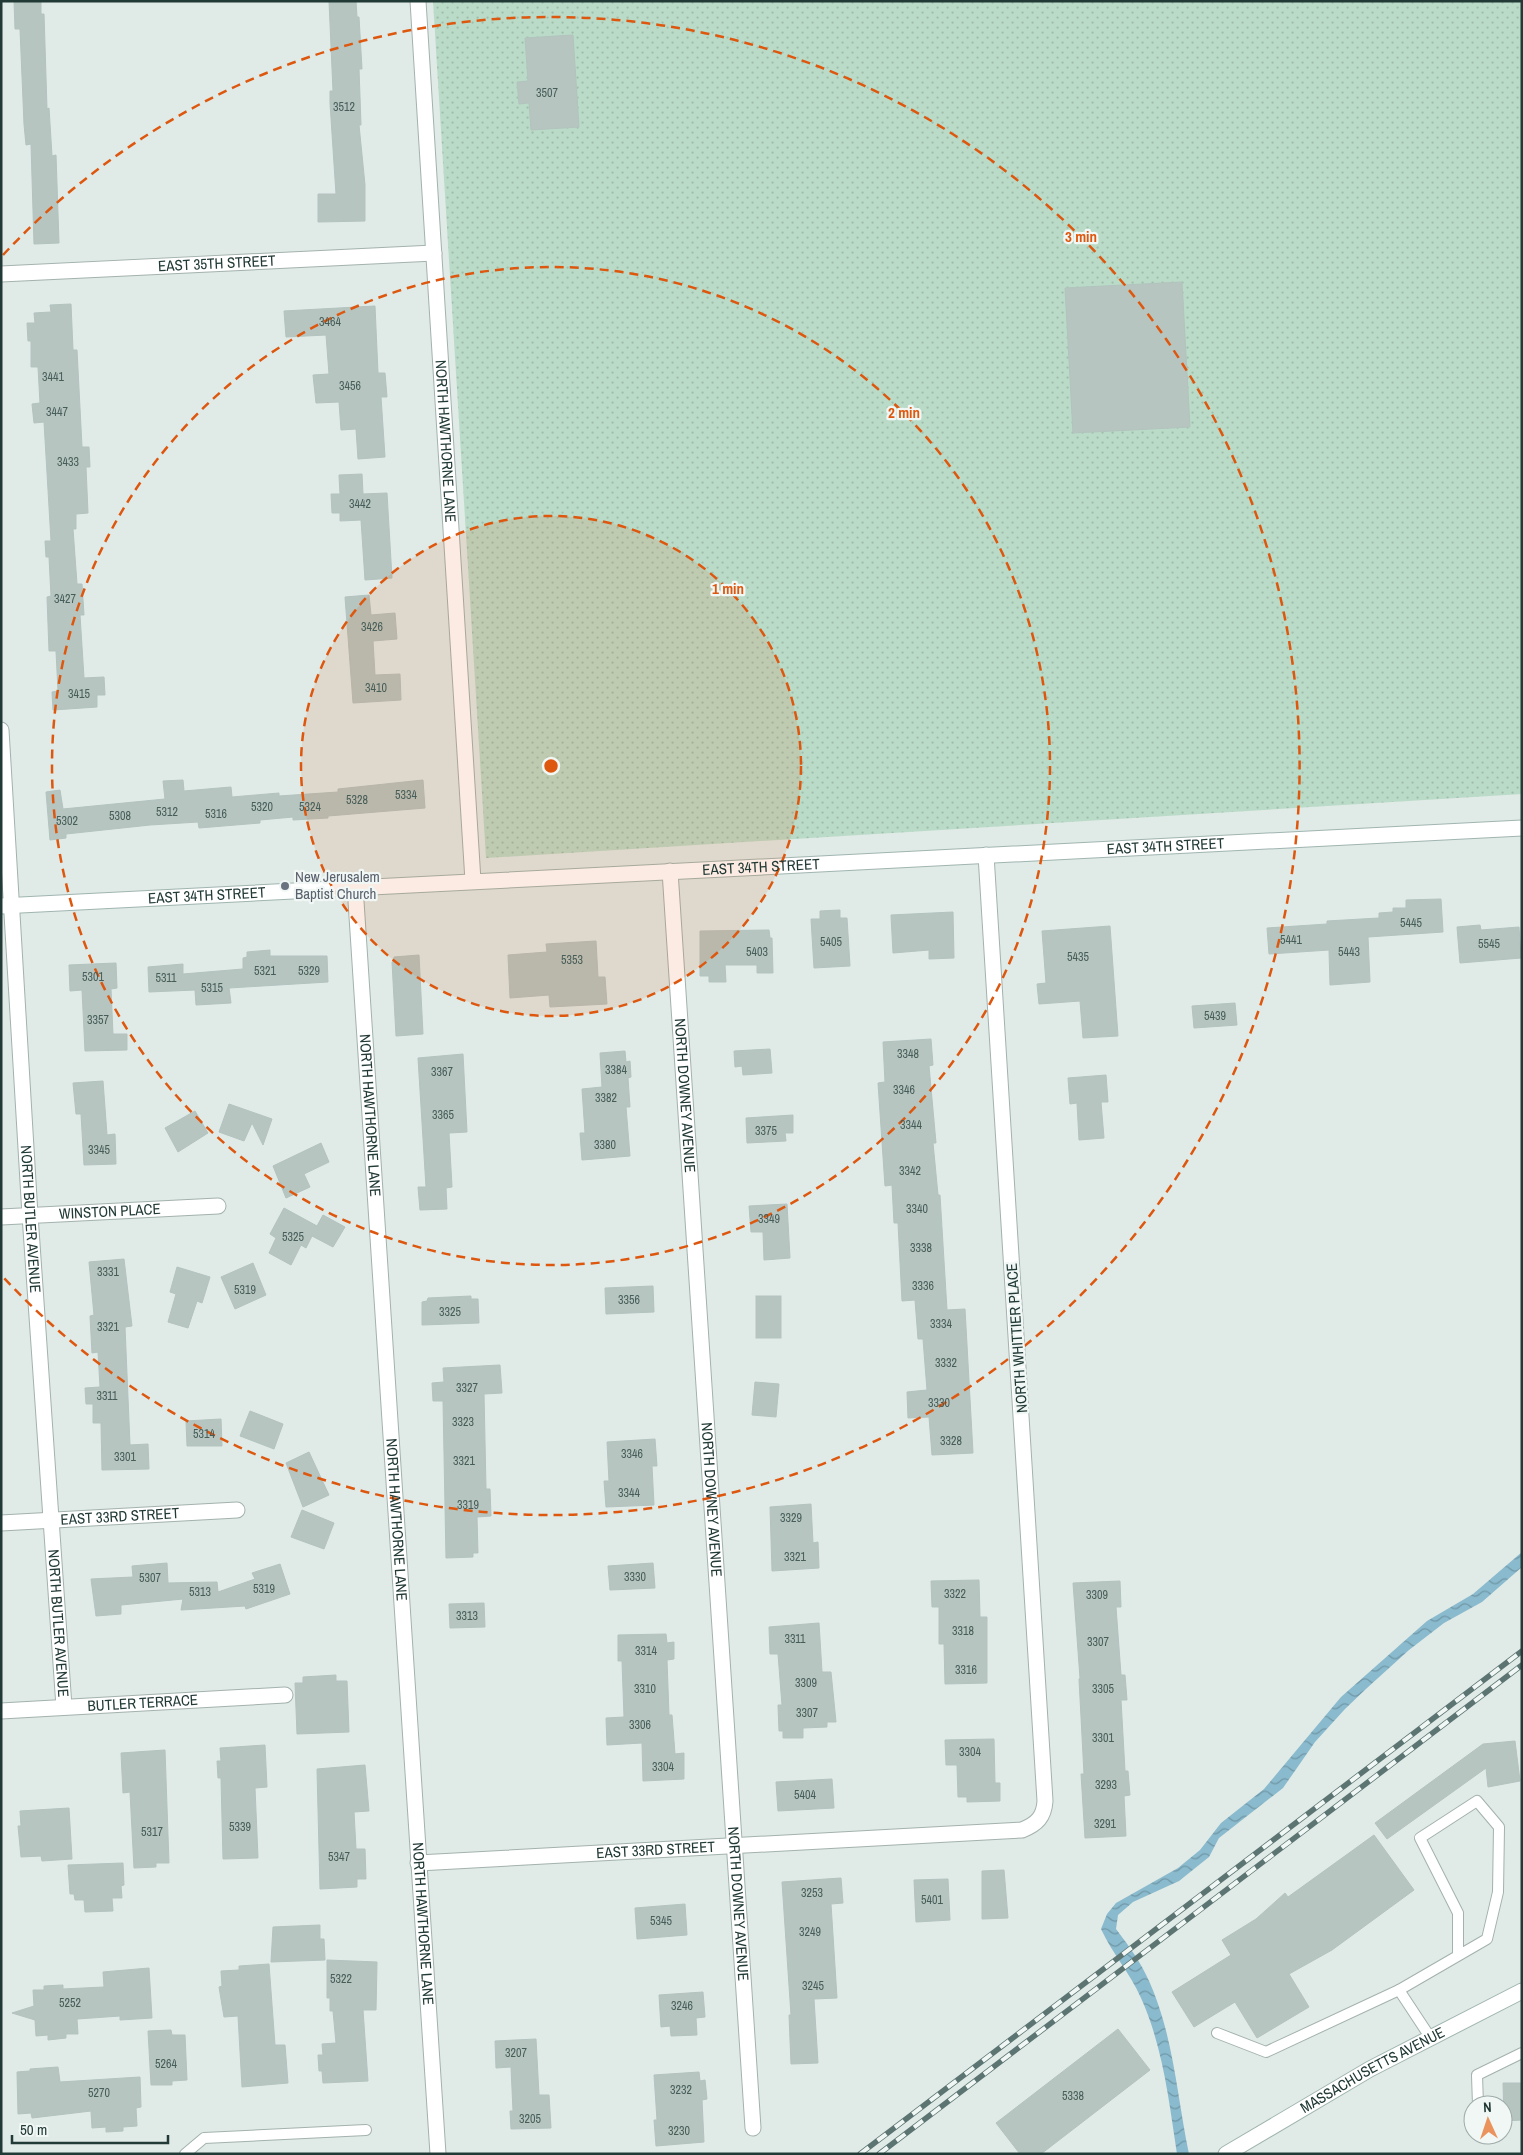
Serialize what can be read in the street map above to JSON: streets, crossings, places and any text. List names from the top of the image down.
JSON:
{
  "streets": {
    "street": [
      "EAST 35TH STREET",
      "NORTH HAWTHORNE LANE",
      "EAST 34TH STREET",
      "NORTH DOWNEY AVENUE",
      "WINSTON PLACE",
      "NORTH BUTLER AVENUE",
      "NORTH WHITTIER PLACE",
      "EAST 33RD STREET",
      "BUTLER TERRACE",
      "MASSACHUSETTS AVENUE"
    ]
  },
  "crossings": [
    ["EAST 35TH STREET", "NORTH HAWTHORNE LANE"],
    ["NORTH HAWTHORNE LANE", "EAST 34TH STREET"],
    ["NORTH HAWTHORNE LANE", "EAST 33RD STREET"],
    ["EAST 34TH STREET", "NORTH DOWNEY AVENUE"],
    ["EAST 34TH STREET", "NORTH BUTLER AVENUE"],
    ["EAST 34TH STREET", "NORTH WHITTIER PLACE"],
    ["NORTH DOWNEY AVENUE", "EAST 33RD STREET"],
    ["WINSTON PLACE", "NORTH BUTLER AVENUE"],
    ["NORTH BUTLER AVENUE", "EAST 33RD STREET"],
    ["NORTH BUTLER AVENUE", "BUTLER TERRACE"],
    ["NORTH WHITTIER PLACE", "EAST 33RD STREET"]
  ],
  "places": ["New Jerusalem Baptist Church"],
  "house_numbers": [
    "3507",
    "3512",
    "3464",
    "3441",
    "3456",
    "3447",
    "3433",
    "3442",
    "3427",
    "3426",
    "3410",
    "3415",
    "5334",
    "5328",
    "5320",
    "5324",
    "5312",
    "5316",
    "5308",
    "5302",
    "5445",
    "5441",
    "5405",
    "5545",
    "5403",
    "5443",
    "5435",
    "5353",
    "5321",
    "5329",
    "5301",
    "5311",
    "5315",
    "5439",
    "3357",
    "3348",
    "3384",
    "3367",
    "3346",
    "3382",
    "3365",
    "3344",
    "3375",
    "3380",
    "3345",
    "3342",
    "3340",
    "3349",
    "5325",
    "3338",
    "3331",
    "3336",
    "5319",
    "3356",
    "3325",
    "3334",
    "3321",
    "3332",
    "3327",
    "3311",
    "3330",
    "3323",
    "5314",
    "3328",
    "3346",
    "3301",
    "3321",
    "3344",
    "3319",
    "3329",
    "3321",
    "3330",
    "5307",
    "5319",
    "5313",
    "3322",
    "3309",
    "3313",
    "3318",
    "3311",
    "3307",
    "3314",
    "3316",
    "3309",
    "3310",
    "3305",
    "3307",
    "3306",
    "3301",
    "3304",
    "3304",
    "3293",
    "5404",
    "3291",
    "5339",
    "5317",
    "5347",
    "3253",
    "5401",
    "5345",
    "3249",
    "5322",
    "3245",
    "5252",
    "3246",
    "3207",
    "5264",
    "3232",
    "5270",
    "5338",
    "3205",
    "3230"
  ],
  "scale_bar": "50 m",
  "north": "top",
  "rings": ["3 min", "2 min", "1 min"]
}
